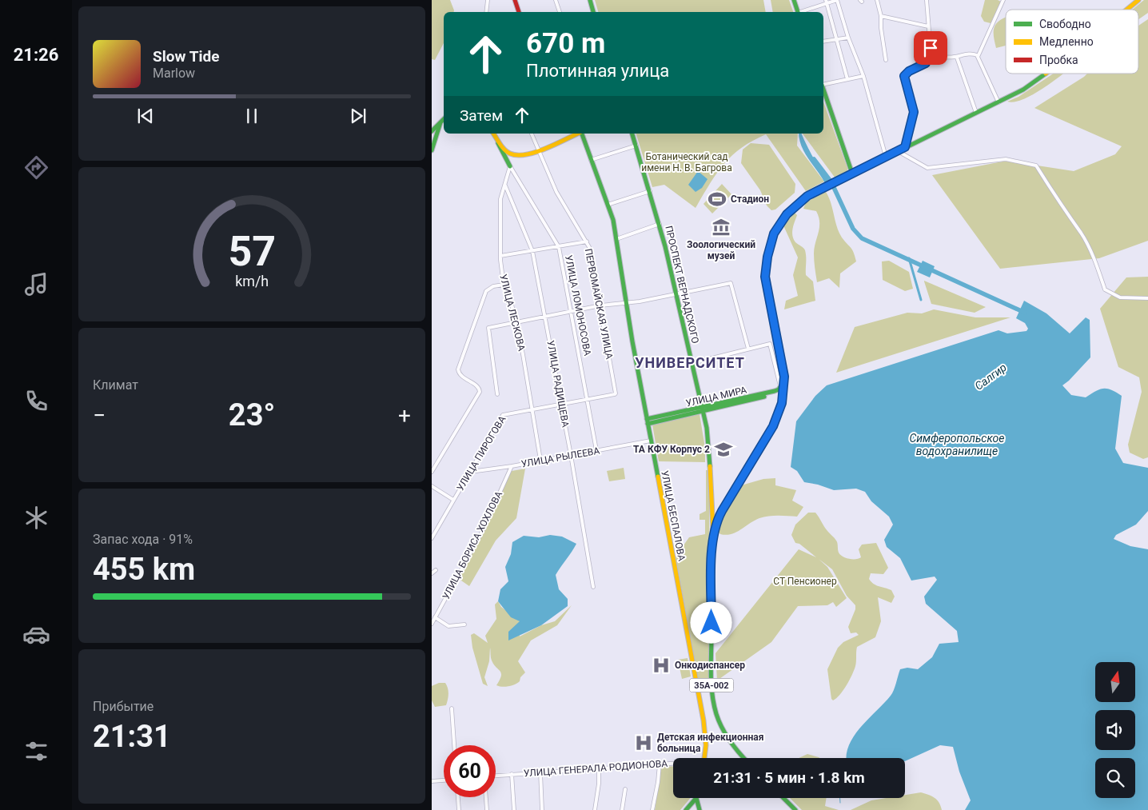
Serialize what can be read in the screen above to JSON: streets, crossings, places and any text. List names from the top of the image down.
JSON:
{
  "streets": {
    "main road": [
      "ПРОСПЕКТ ВЕРНАДСКОГО",
      "УЛИЦА ЛОМОНОСОВА",
      "УЛИЦА МИРА",
      "УЛИЦА БЕСПАЛОВА",
      "35А-002"
    ],
    "street": [
      "ПЕРВОМАЙСКАЯ УЛИЦА",
      "УЛИЦА ЛЕСКОВА",
      "УЛИЦА РАДИЩЕВА",
      "УЛИЦА ПИРОГОВА",
      "УЛИЦА РЫЛЕЕВА",
      "УЛИЦА БОРИСА ХОХЛОВА",
      "УЛИЦА ГЕНЕРАЛА РОДИОНОВА"
    ]
  },
  "crossings": [
    ["ПРОСПЕКТ ВЕРНАДСКОГО", "УЛИЦА МИРА"],
    ["ПРОСПЕКТ ВЕРНАДСКОГО", "35А-002"],
    ["ПЕРВОМАЙСКАЯ УЛИЦА", "УЛИЦА ПИРОГОВА"],
    ["УЛИЦА ЛОМОНОСОВА", "УЛИЦА ЛЕСКОВА"],
    ["УЛИЦА ЛОМОНОСОВА", "УЛИЦА ПИРОГОВА"],
    ["УЛИЦА ЛОМОНОСОВА", "УЛИЦА РЫЛЕЕВА"],
    ["УЛИЦА ЛЕСКОВА", "УЛИЦА РАДИЩЕВА"],
    ["УЛИЦА ЛЕСКОВА", "УЛИЦА ПИРОГОВА"],
    ["УЛИЦА ЛЕСКОВА", "УЛИЦА РЫЛЕЕВА"],
    ["УЛИЦА РАДИЩЕВА", "УЛИЦА ПИРОГОВА"],
    ["УЛИЦА РАДИЩЕВА", "УЛИЦА РЫЛЕЕВА"],
    ["УЛИЦА МИРА", "УЛИЦА БЕСПАЛОВА"],
    ["УЛИЦА МИРА", "35А-002"],
    ["УЛИЦА ПИРОГОВА", "УЛИЦА РЫЛЕЕВА"],
    ["УЛИЦА РЫЛЕЕВА", "УЛИЦА БЕСПАЛОВА"],
    ["УЛИЦА РЫЛЕЕВА", "УЛИЦА БОРИСА ХОХЛОВА"]
  ],
  "districts": ["УНИВЕРСИТЕТ"],
  "water": ["Салгир", "Симферопольское водохранилище"],
  "parks": ["Ботанический сад имени Н. В. Багрова", "СТ Пенсионер"],
  "places": {
    "sports": ["Стадион"],
    "museum": ["Зоологический музей"],
    "school or university": ["ТА КФУ Корпус 2"],
    "hospital": ["Онкодиспансер", "Детская инфекционная больница"]
  },
  "legend": ["Свободно", "Медленно", "Пробка"],
  "north": "top",
  "page": {
    "tabs": "21:26",
    "turn": ["670 m", "Плотинная улица"],
    "song": ["Slow Tide", "Marlow"],
    "then": "Затем",
    "tile": [
      "Климат",
      ["Запас хода · 91%", "455 km"],
      ["Прибытие", "21:31"]
    ],
    "heat": ["−", "23°", "+"],
    "limit": "60",
    "trip": "21:31 · 5 мин · 1.8 km",
    "gauge": ["57", "km/h"]
  }
}
